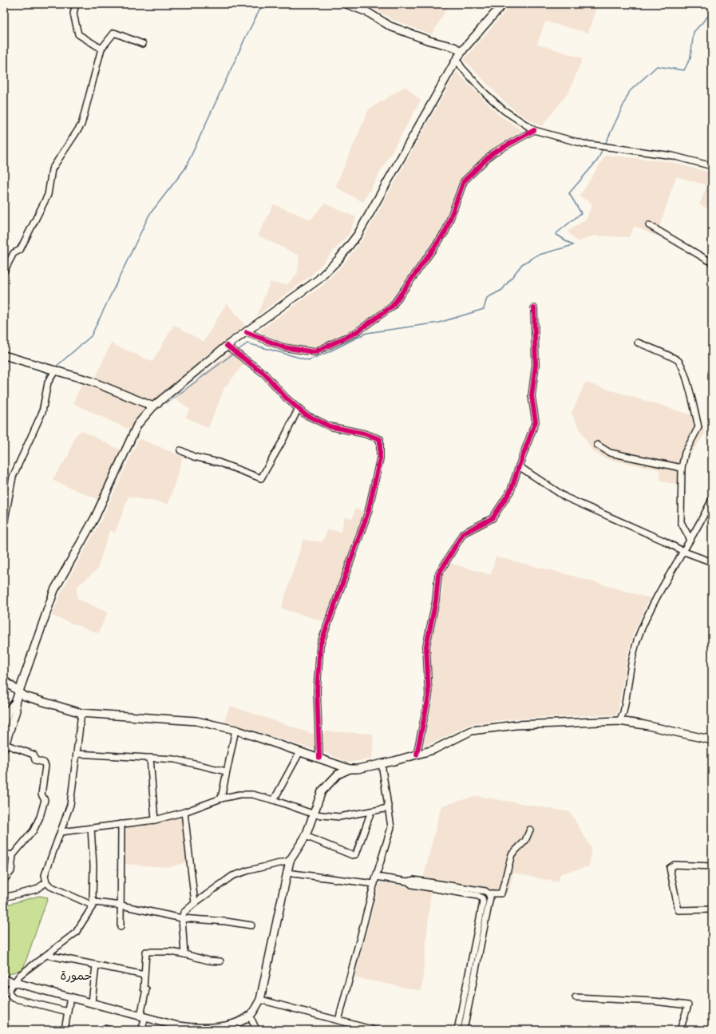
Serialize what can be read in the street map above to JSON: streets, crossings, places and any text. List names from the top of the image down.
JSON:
{
  "districts": ["حمورة"]
}
